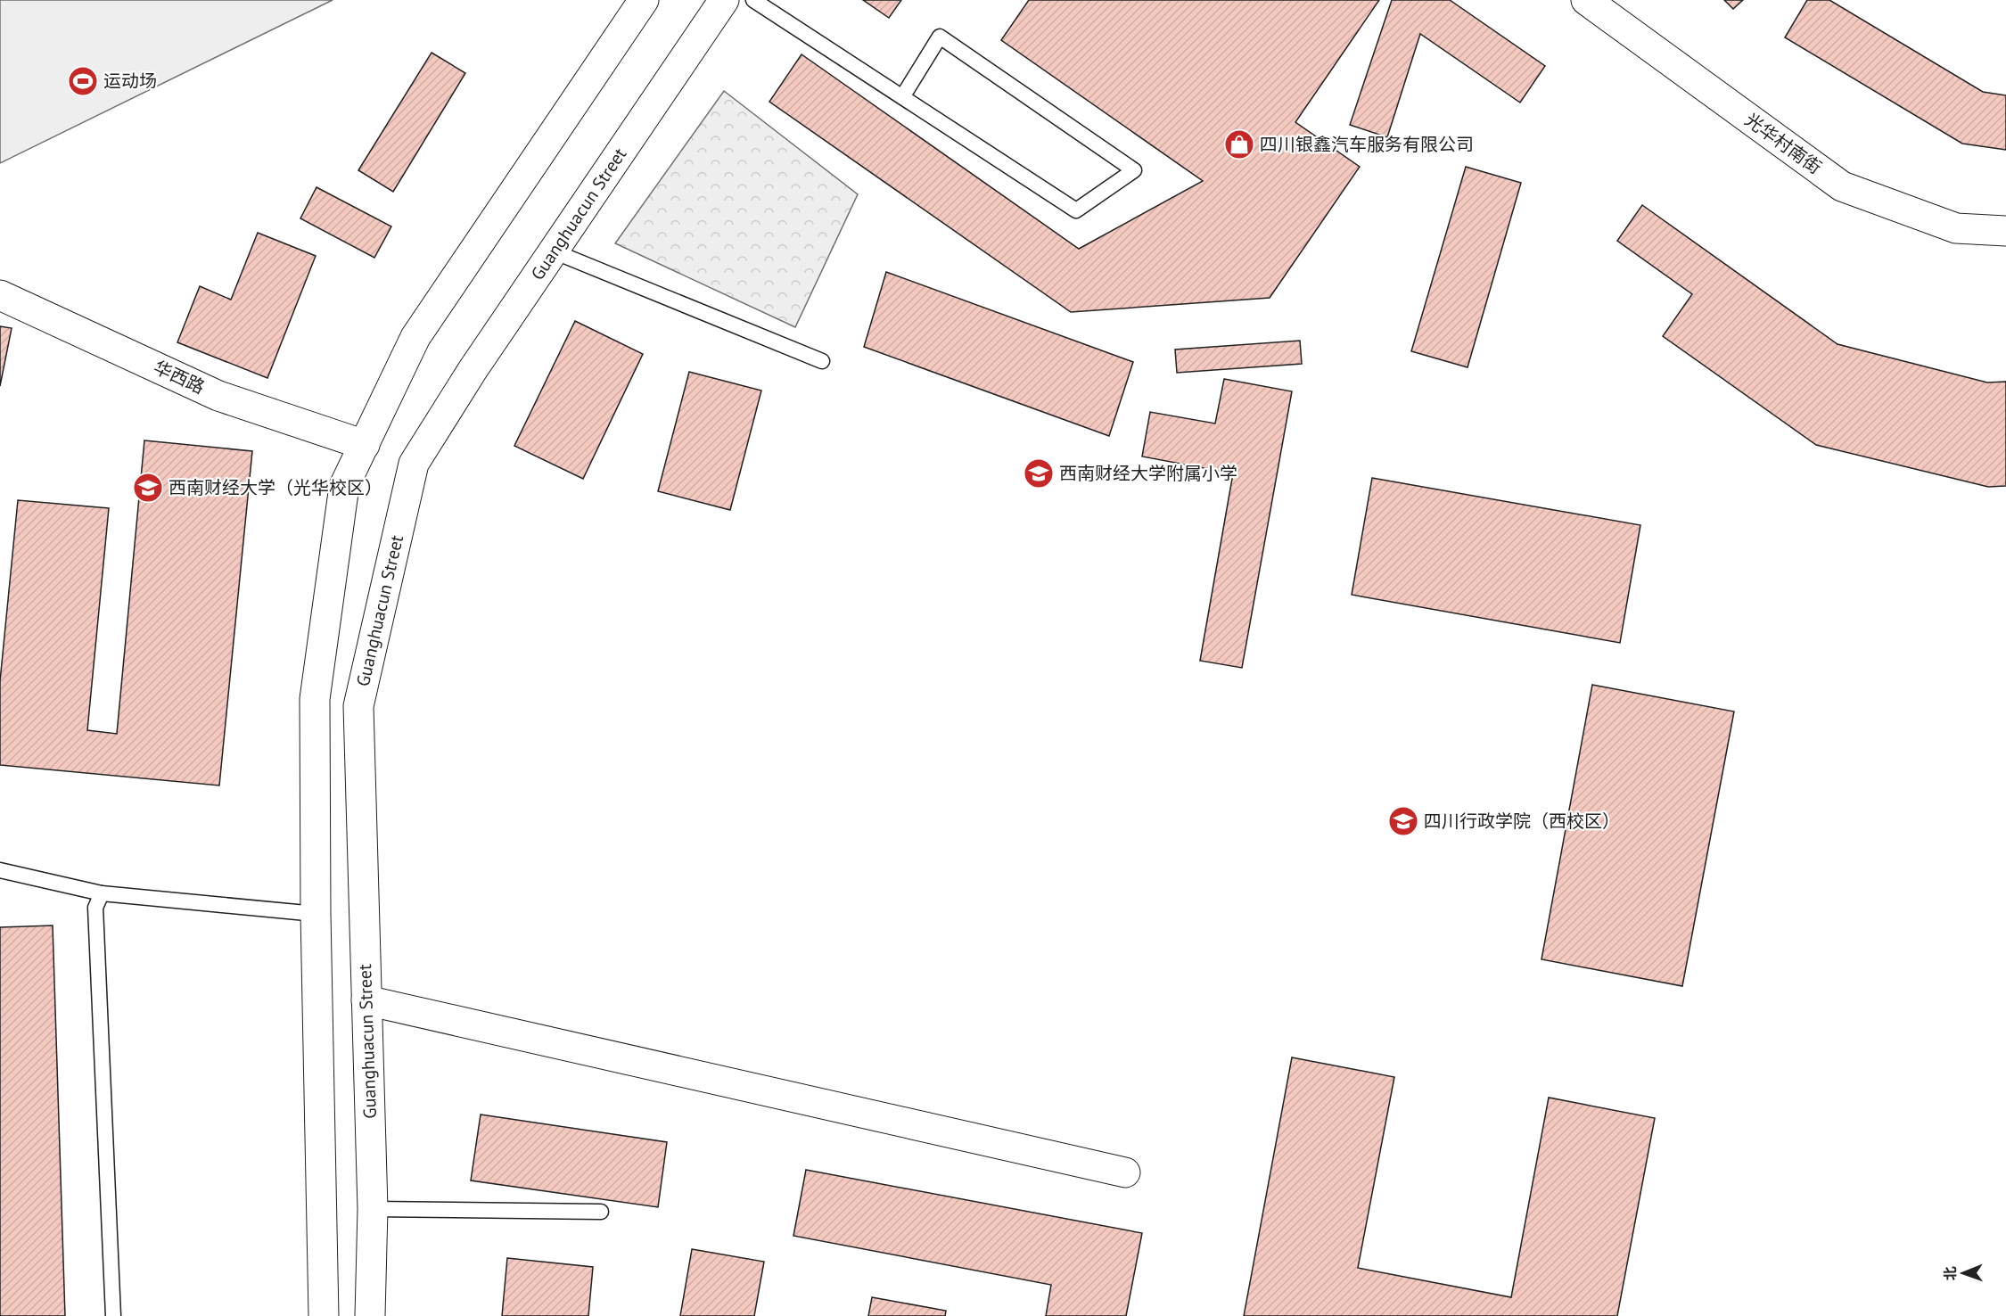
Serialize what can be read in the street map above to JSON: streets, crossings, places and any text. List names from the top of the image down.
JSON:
{
  "streets": {
    "main road": ["光华村南街", "Guanghuacun Street", "华西路"]
  },
  "places": {
    "sports": ["运动场"],
    "shop": ["四川银鑫汽车服务有限公司"],
    "school or university": ["西南财经大学附属小学", "西南财经大学（光华校区）", "四川行政学院（西校区）"]
  },
  "north": "left"
}
